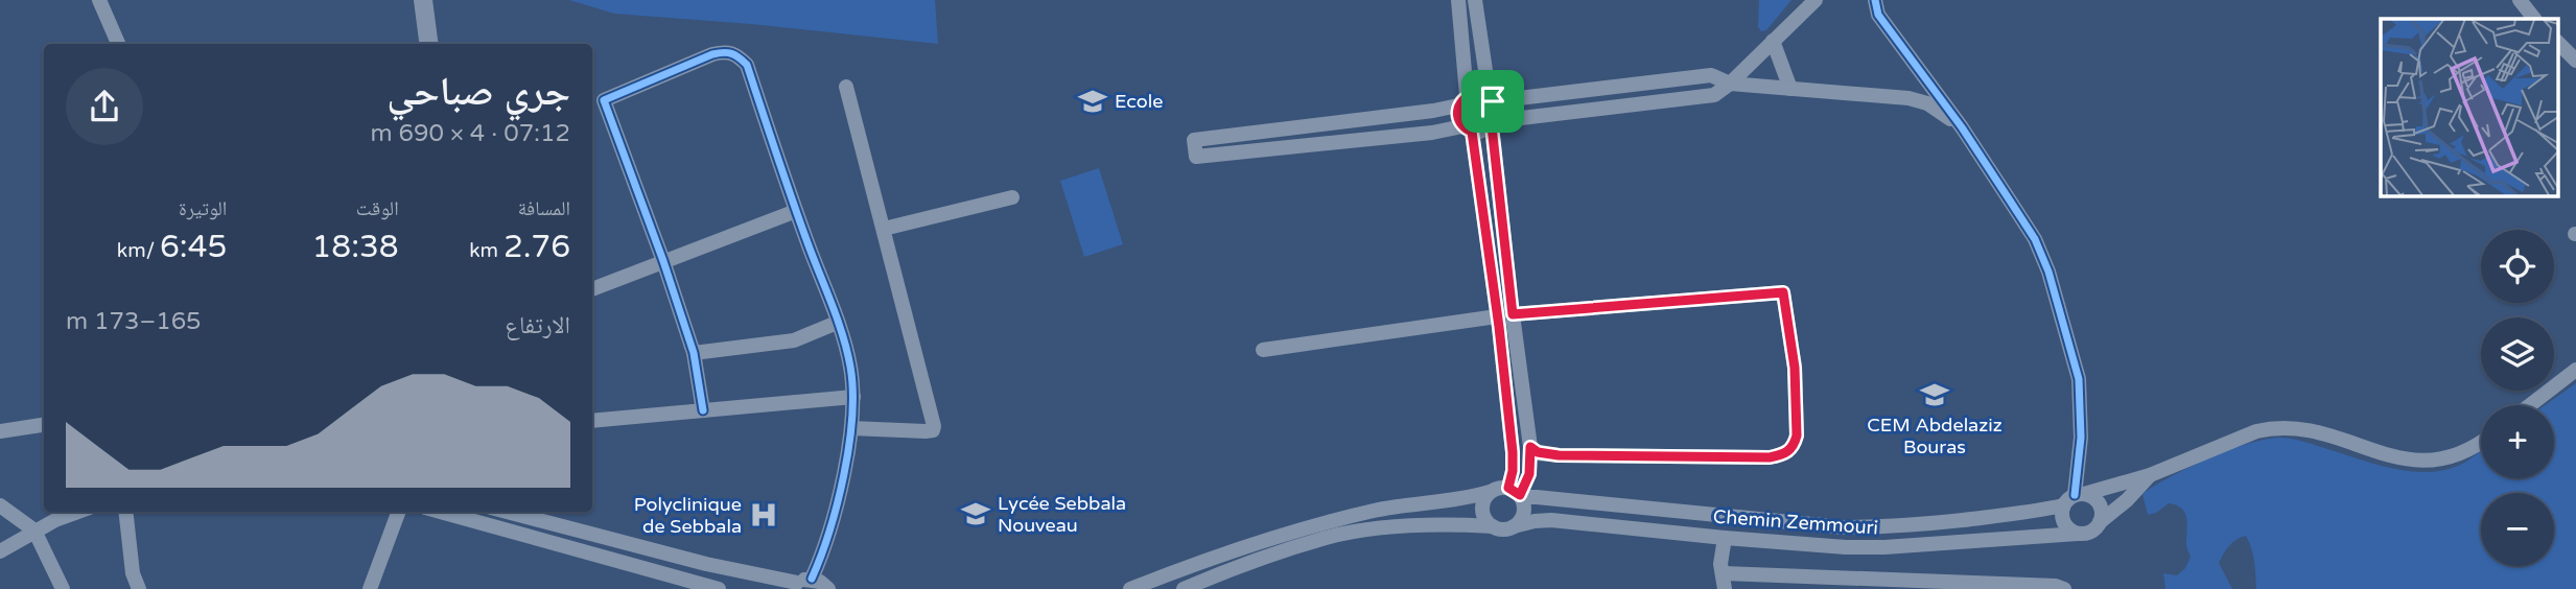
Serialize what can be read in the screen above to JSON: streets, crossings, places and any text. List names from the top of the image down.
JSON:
{
  "streets": {
    "street": ["Chemin Zemmouri"]
  },
  "places": {
    "school or university": ["Ecole", "CEM Abdelaziz Bouras", "Lycée Sebbala Nouveau"],
    "hospital": ["Polyclinique de Sebbala"]
  },
  "page": {
    "heading": ["جري صباحي", "07:12 · 4 × 690 m"],
    "stats": [
      ["المسافة", "2.76 km"],
      ["الوقت", "18:38"],
      ["الوتيرة", "6:45 /km"]
    ],
    "map_buttons": ["+", "−"],
    "chart": ["الارتفاع", "165–173 m"]
  }
}
